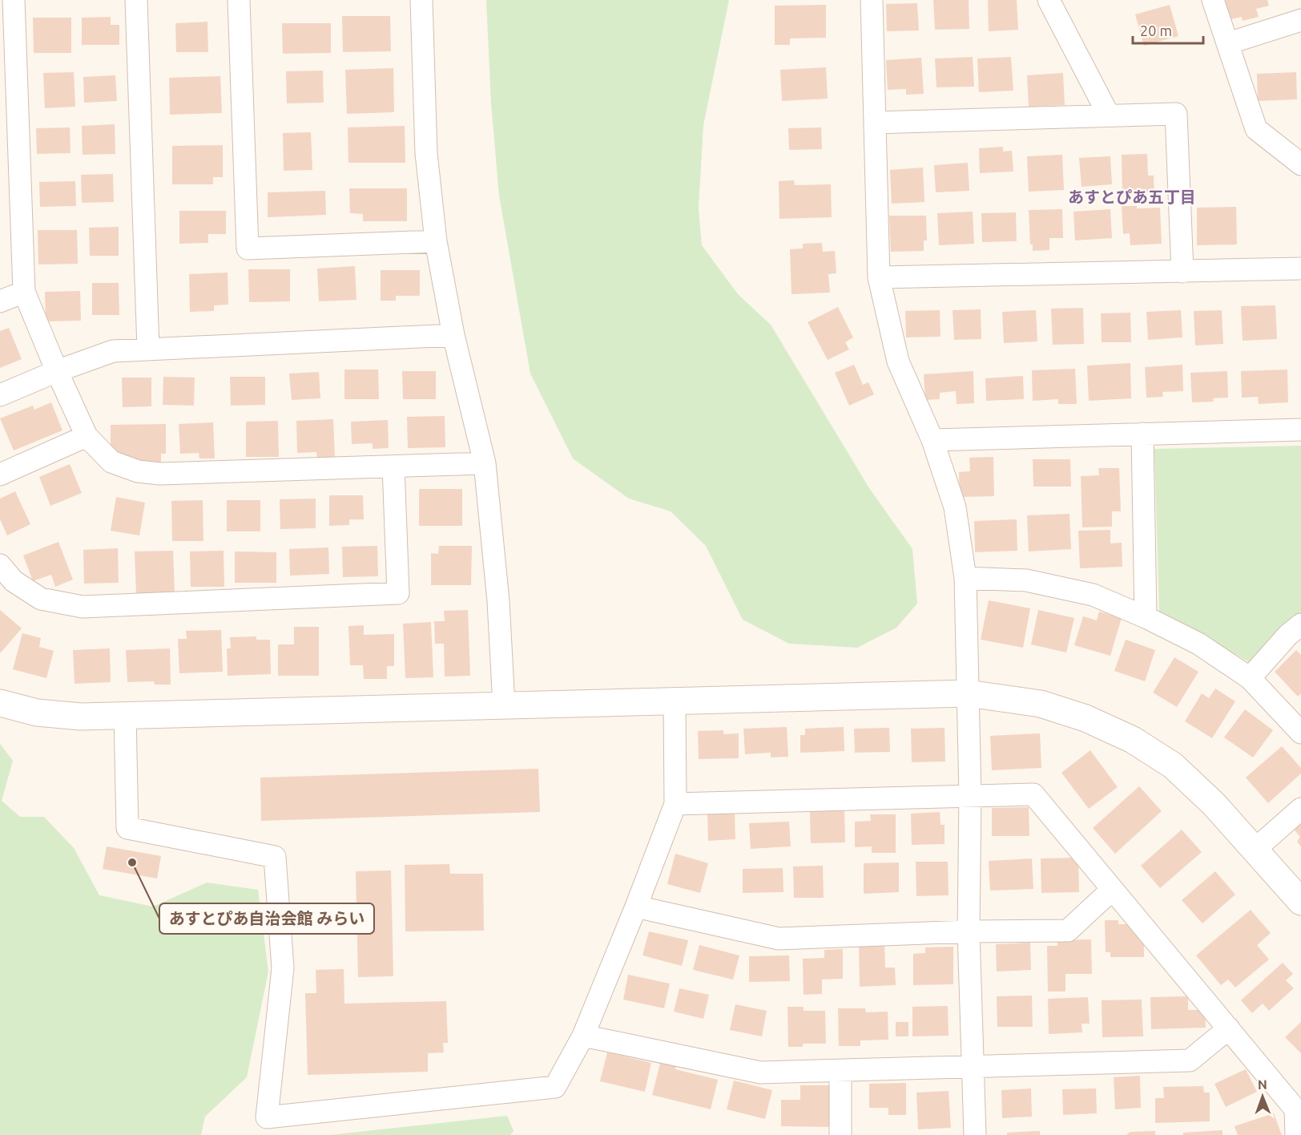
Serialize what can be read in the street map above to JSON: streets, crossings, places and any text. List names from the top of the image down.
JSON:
{
  "districts": ["あすとぴあ五丁目"],
  "places": ["あすとぴあ自治会館 みらい"],
  "scale_bar": "20 m",
  "north": "top"
}
